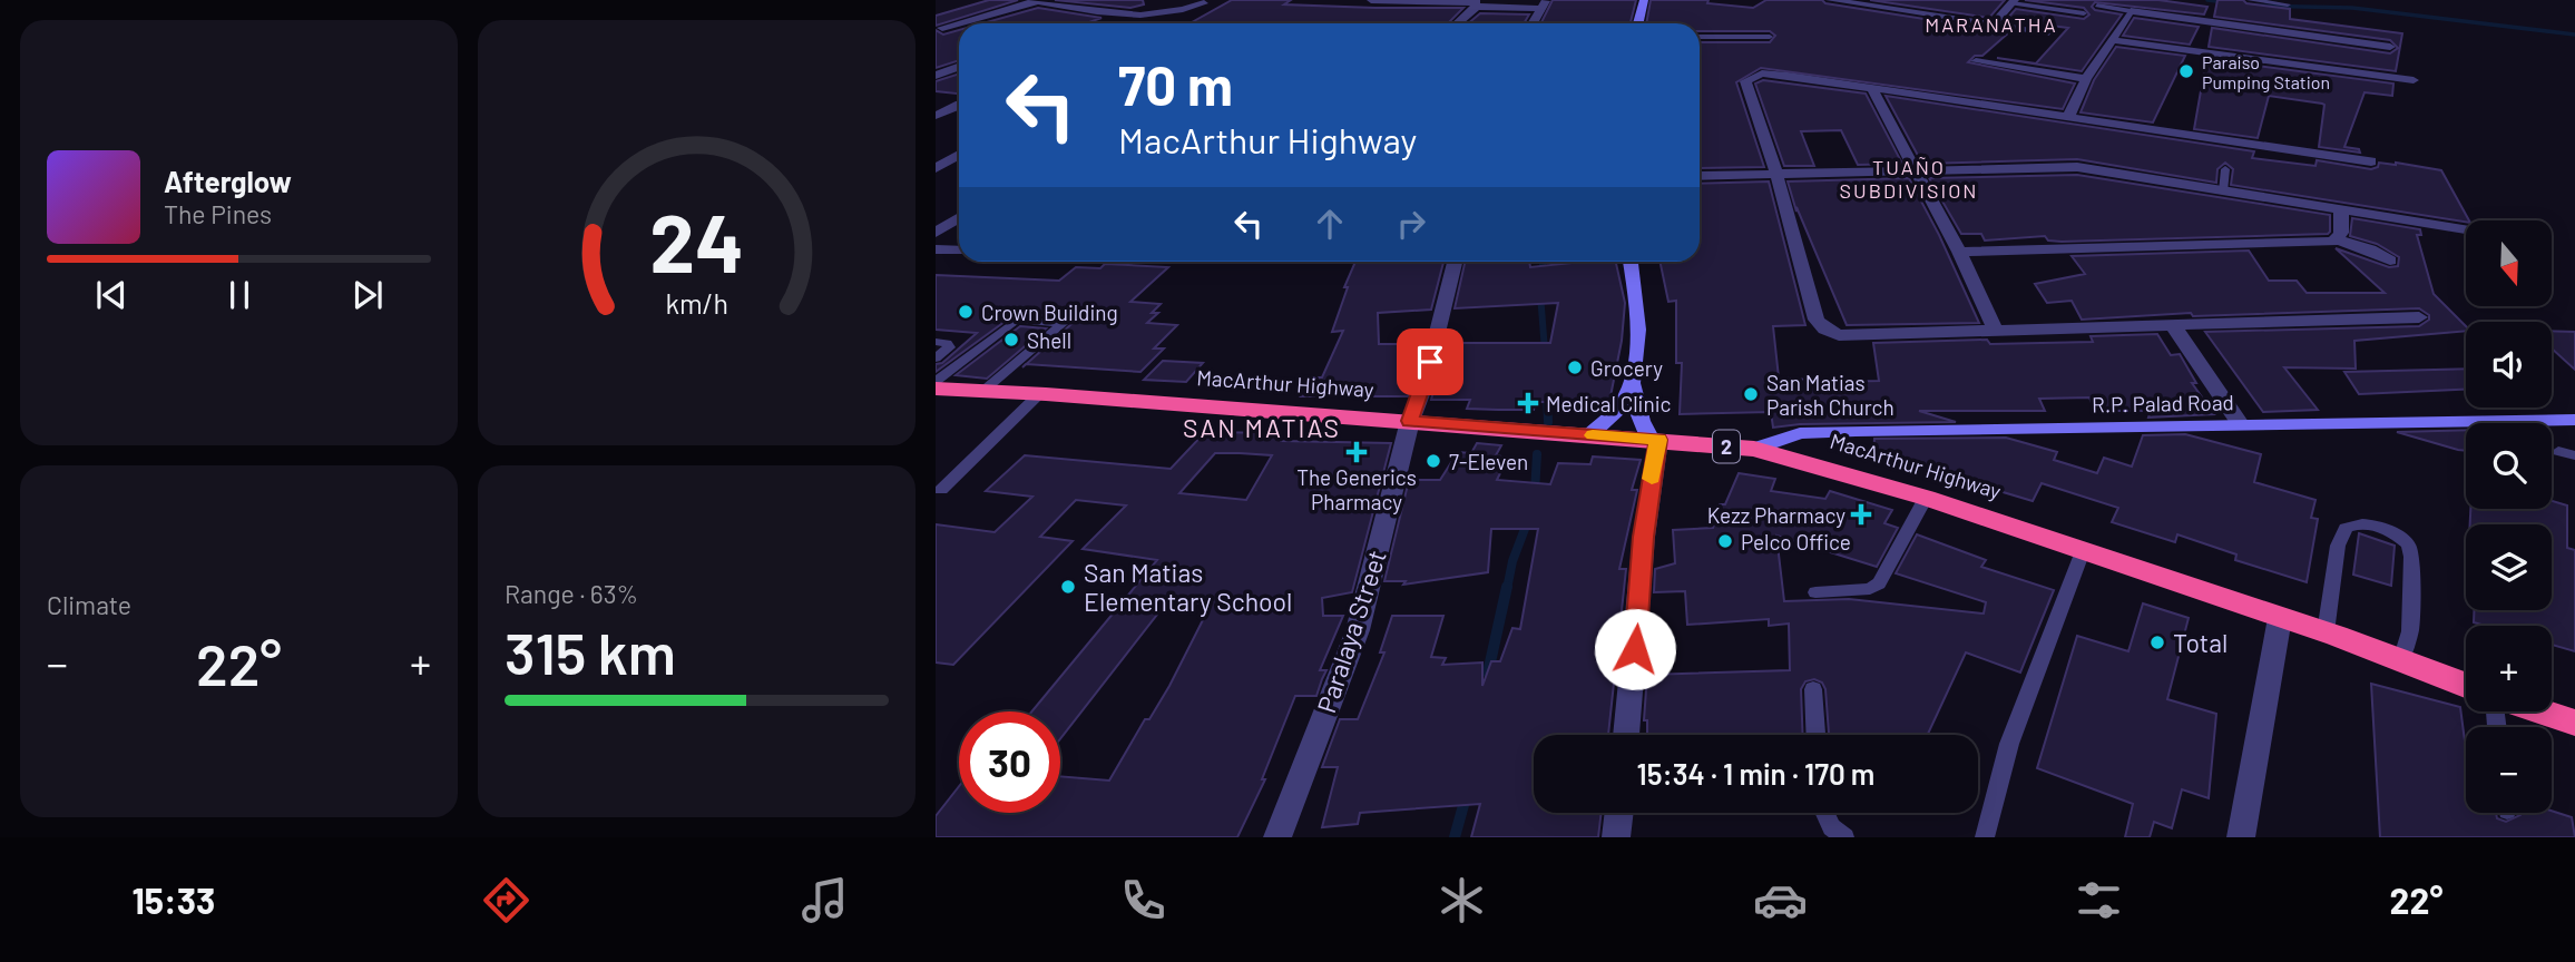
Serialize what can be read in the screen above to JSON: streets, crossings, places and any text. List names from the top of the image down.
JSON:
{
  "streets": {
    "highway": ["MacArthur Highway", "2"],
    "street": ["R.P. Palad Road", "Paralaya Street"]
  },
  "crossings": [
    ["MacArthur Highway", "R.P. Palad Road"],
    ["MacArthur Highway", "Paralaya Street"]
  ],
  "districts": ["MARANATHA", "TUAÑO SUBDIVISION", "SAN MATIAS"],
  "places": {
    "other": [
      "Paraiso Pumping Station",
      "Crown Building",
      "Shell",
      "Grocery",
      "San Matias Parish Church",
      "7-Eleven",
      "Pelco Office",
      "San Matias Elementary School",
      "Total"
    ],
    "health": ["Medical Clinic", "The Generics Pharmacy", "Kezz Pharmacy"]
  },
  "north": "bottom",
  "page": {
    "turn": ["70 m", "MacArthur Highway"],
    "song": ["Afterglow", "The Pines"],
    "map_buttons": ["+", "−"],
    "tile": [
      "Climate",
      ["Range · 63%", "315 km"]
    ],
    "heat": ["−", "22°", "+"],
    "limit": "30",
    "trip": "15:34 · 1 min · 170 m",
    "tabs": ["15:33", "22°"],
    "gauge": ["24", "km/h"]
  }
}
